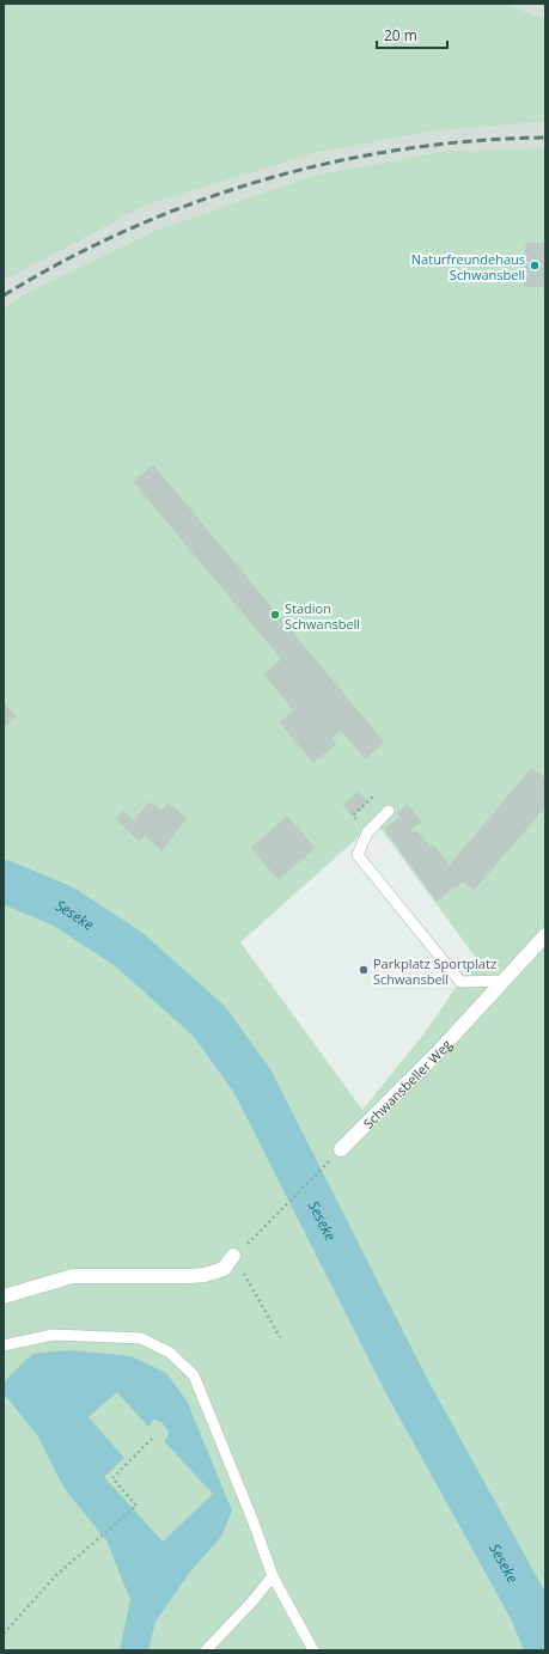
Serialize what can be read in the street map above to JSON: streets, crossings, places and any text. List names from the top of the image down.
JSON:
{
  "streets": {
    "street": ["Schwansbeller Weg"]
  },
  "water": ["Seseke"],
  "places": ["Naturfreundehaus Schwansbell", "Stadion Schwansbell", "Parkplatz Sportplatz Schwansbell"],
  "scale_bar": "20 m"
}
